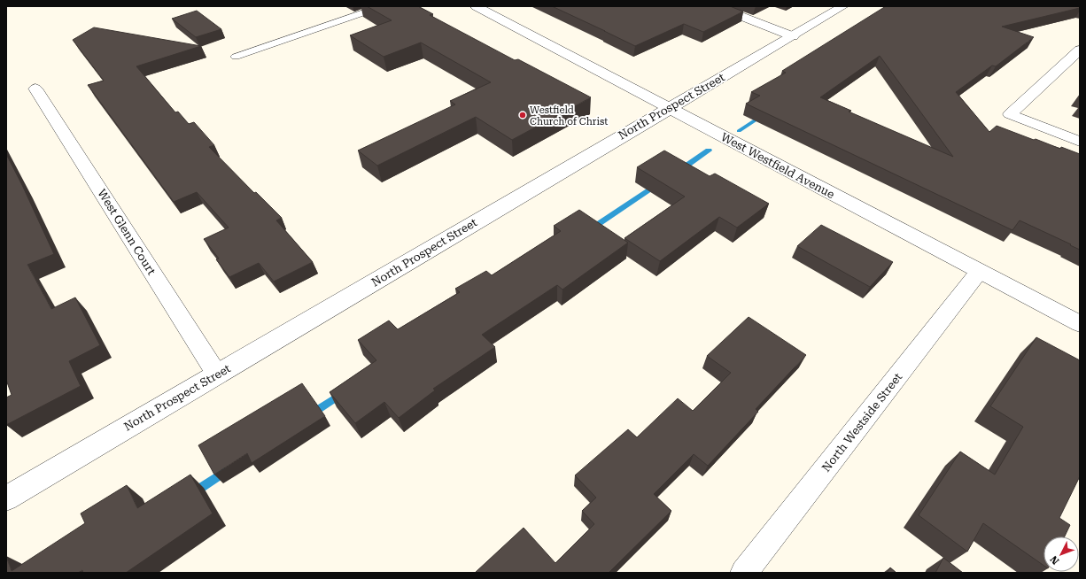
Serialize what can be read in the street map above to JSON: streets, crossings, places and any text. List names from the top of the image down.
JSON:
{
  "streets": {
    "street": [
      "North Prospect Street",
      "West Westfield Avenue",
      "West Glenn Court",
      "North Westside Street"
    ]
  },
  "crossings": [
    ["North Prospect Street", "West Westfield Avenue"],
    ["North Prospect Street", "West Glenn Court"],
    ["West Westfield Avenue", "North Westside Street"]
  ],
  "places": ["Westfield Church of Christ"],
  "north": "bottom left"
}
